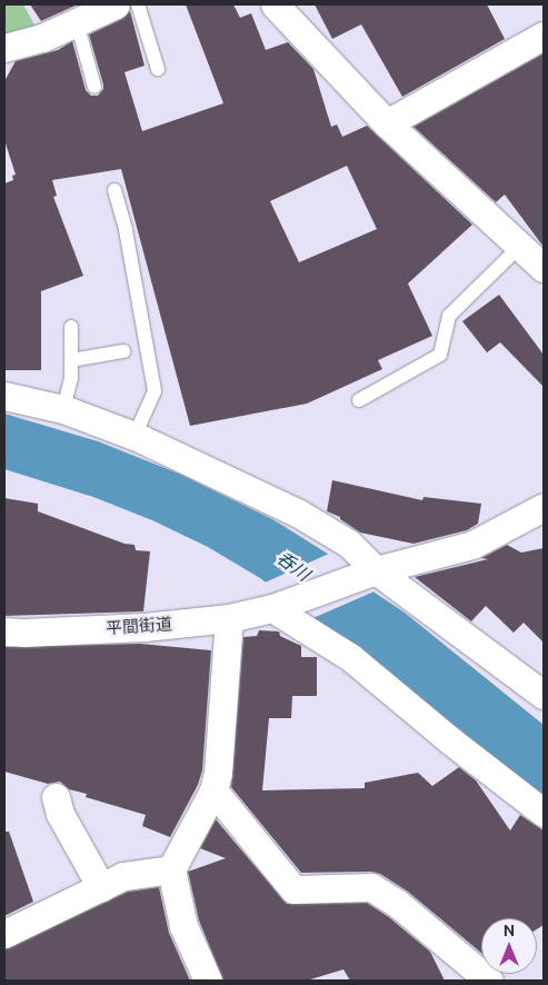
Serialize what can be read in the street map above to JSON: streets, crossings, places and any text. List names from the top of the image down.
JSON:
{
  "streets": {
    "street": ["平間街道"]
  },
  "water": ["呑川"],
  "north": "top"
}
